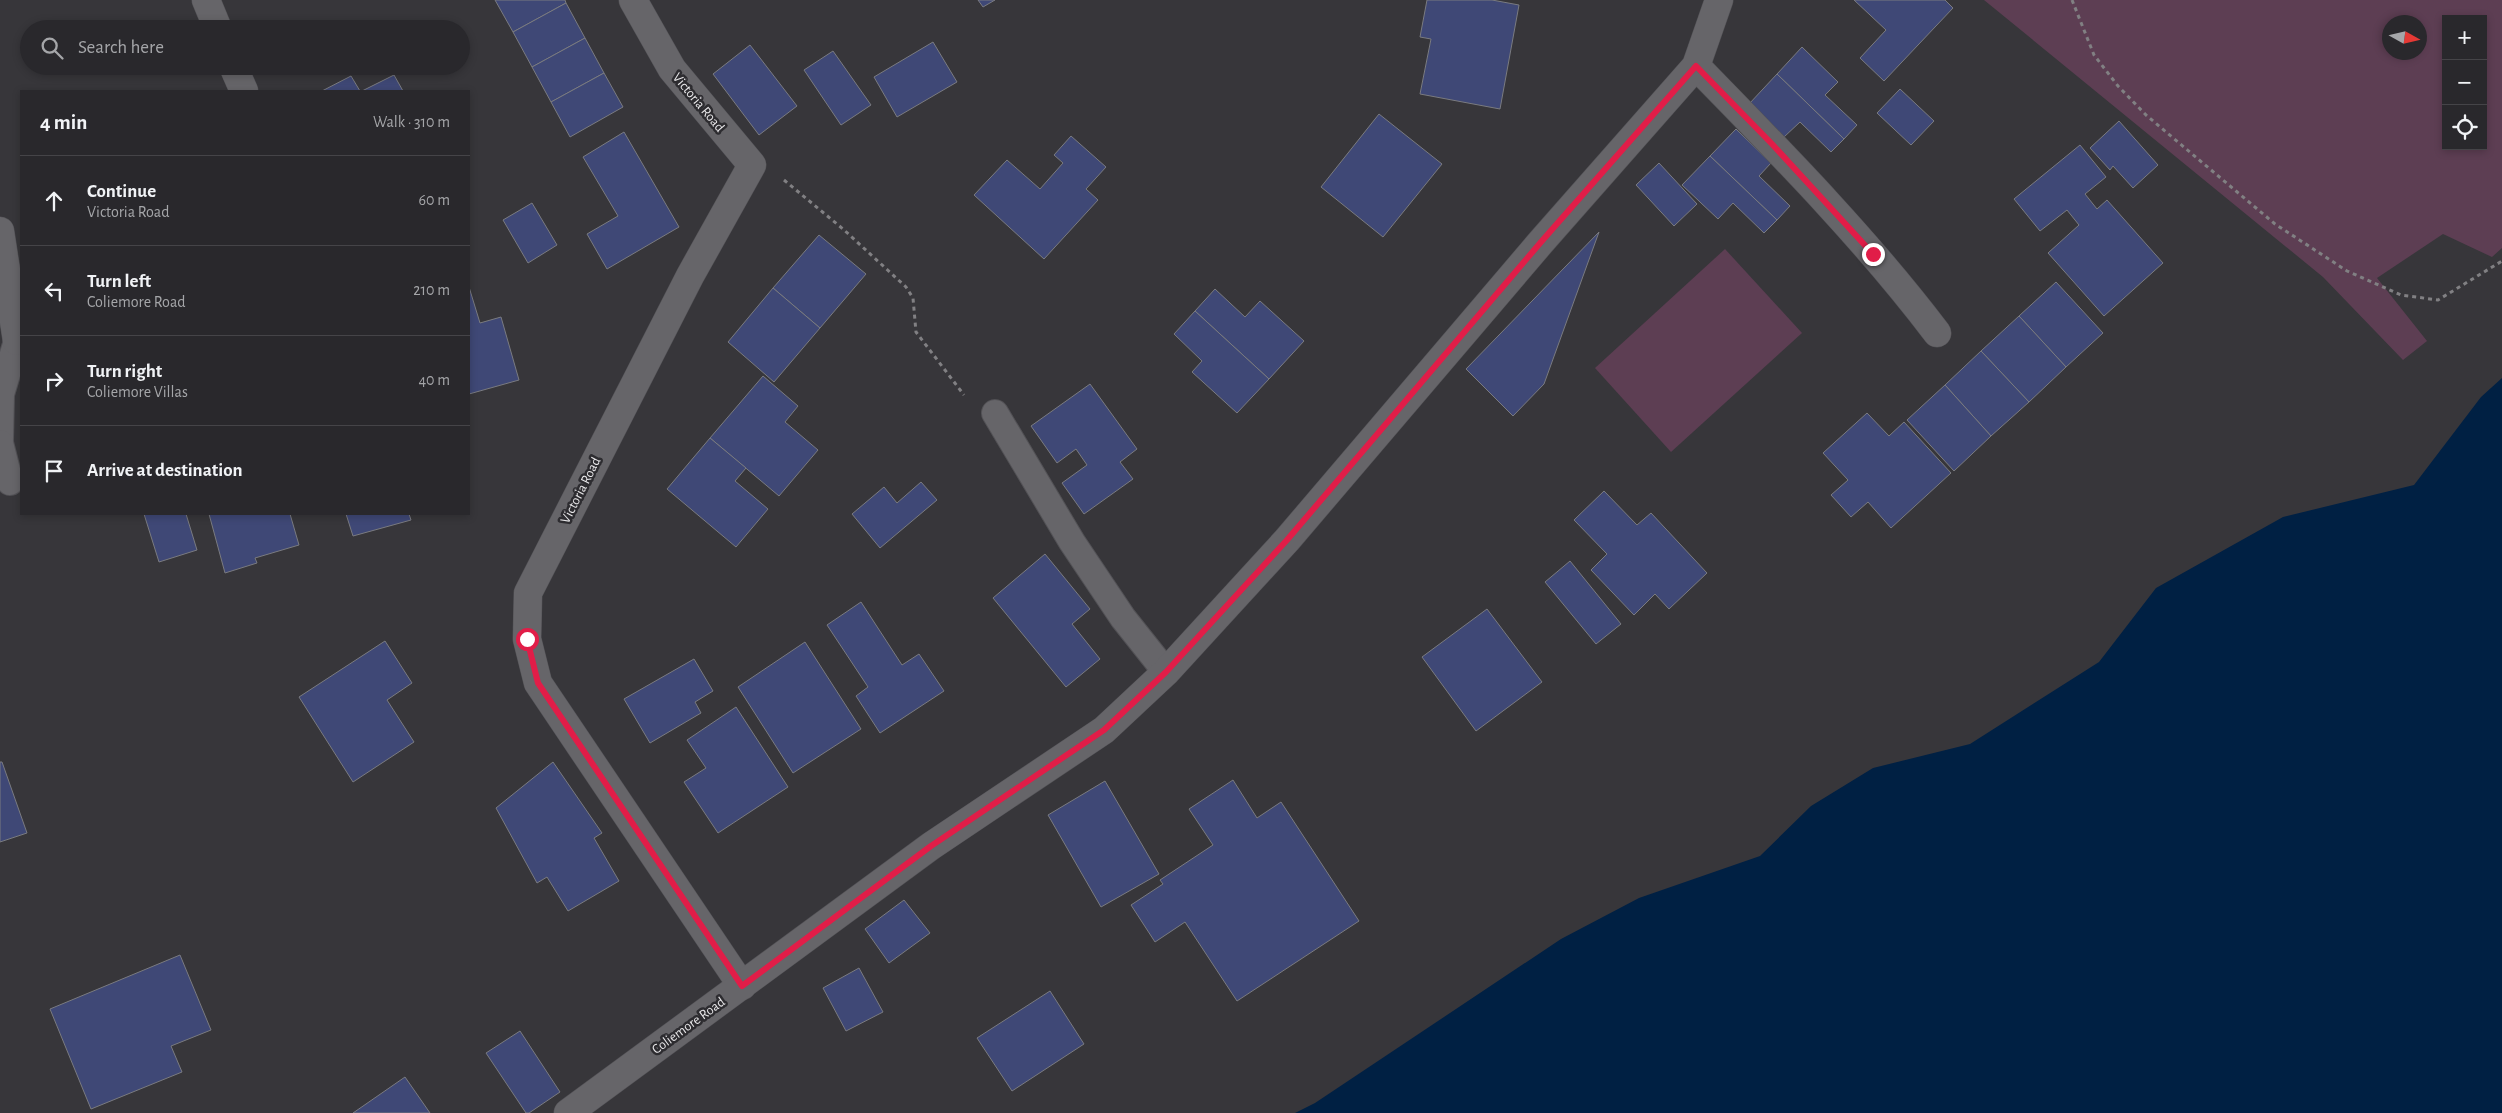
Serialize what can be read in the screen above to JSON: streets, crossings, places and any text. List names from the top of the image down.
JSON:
{
  "streets": {
    "street": ["Victoria Road", "Coliemore Road"]
  },
  "crossings": [
    ["Victoria Road", "Coliemore Road"]
  ],
  "north": "right",
  "page": {
    "map_buttons": ["+", "−"],
    "search": "Search here",
    "heading": ["4 min", "Walk · 310 m"],
    "list": [
      ["Continue", "Victoria Road", "60 m"],
      ["Turn left", "Coliemore Road", "210 m"],
      ["Turn right", "Coliemore Villas", "40 m"],
      "Arrive at destination"
    ]
  }
}
